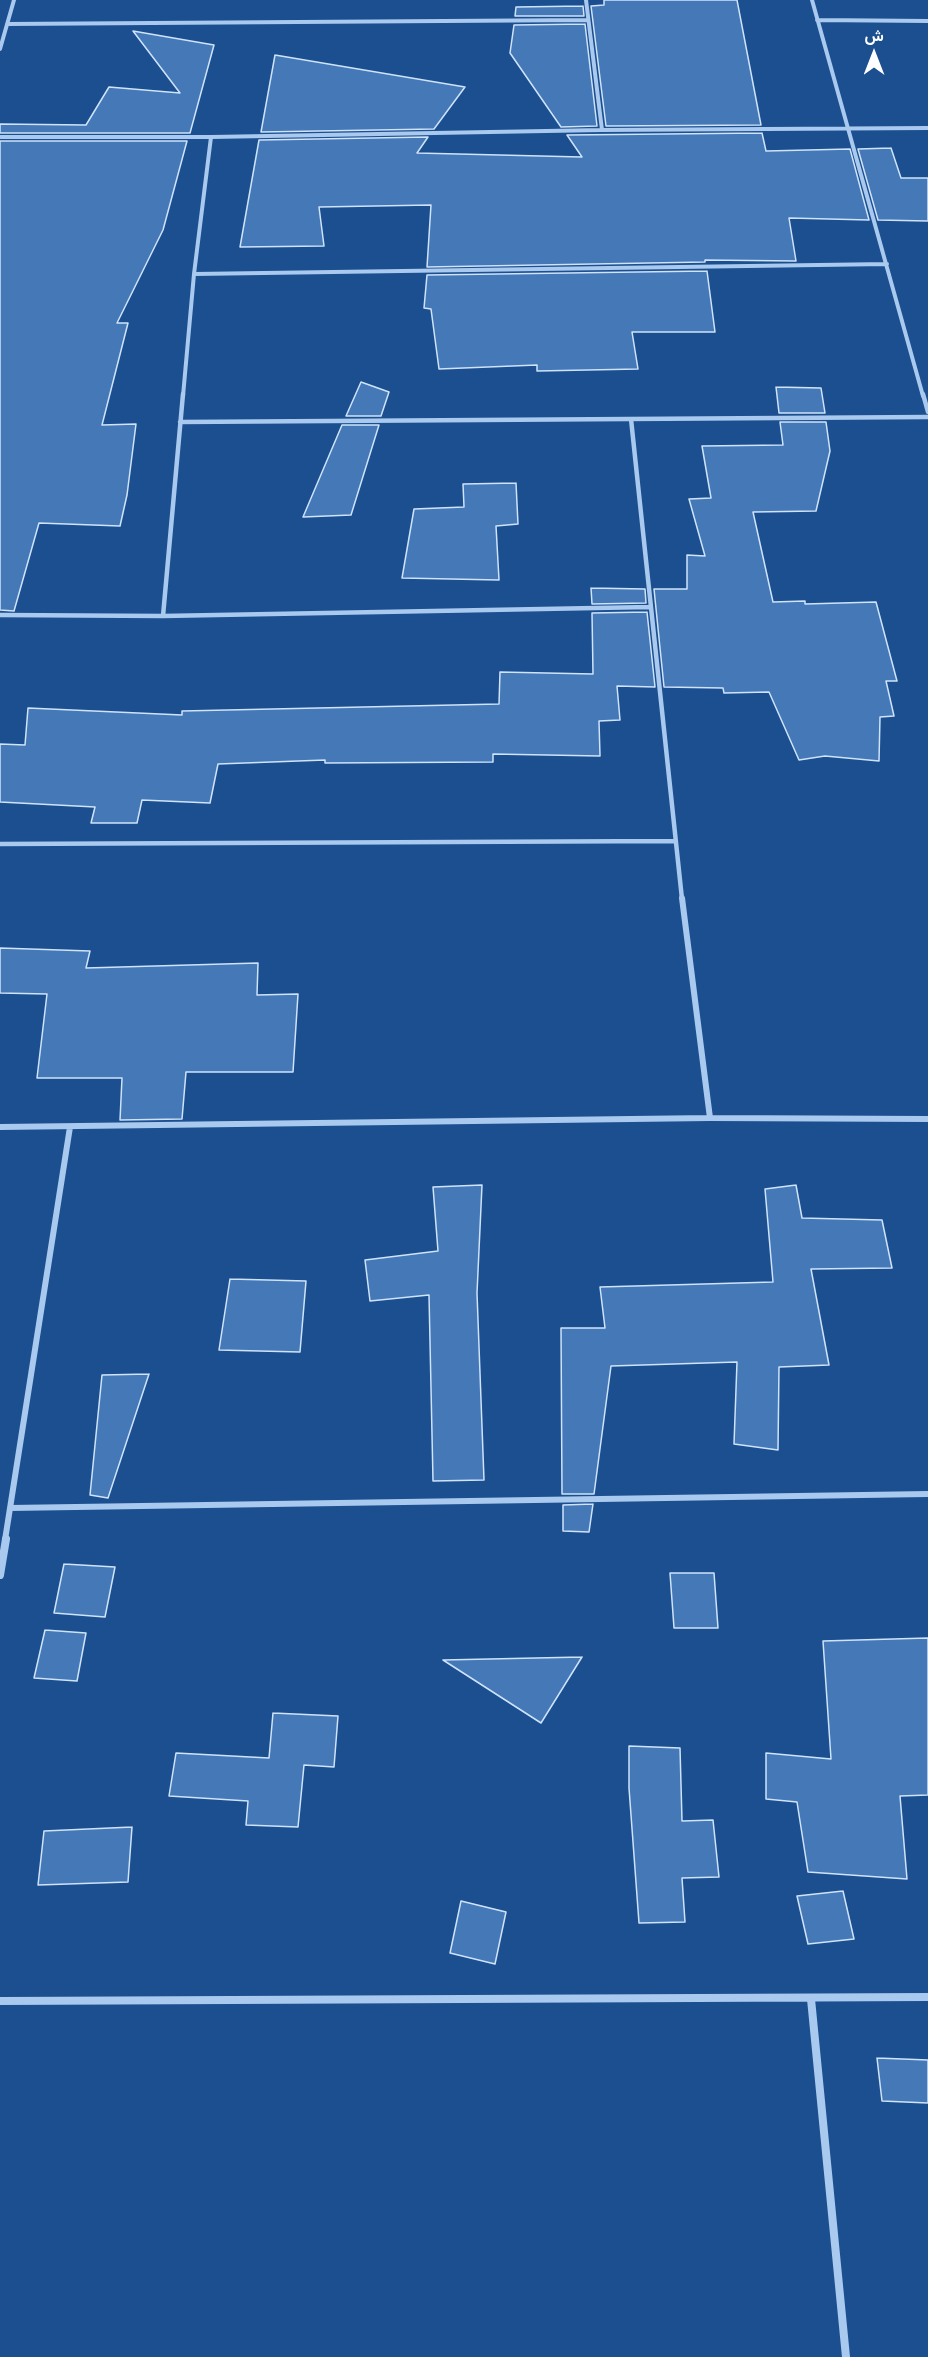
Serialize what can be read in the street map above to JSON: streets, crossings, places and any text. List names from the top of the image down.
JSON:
{
  "north": "top"
}
